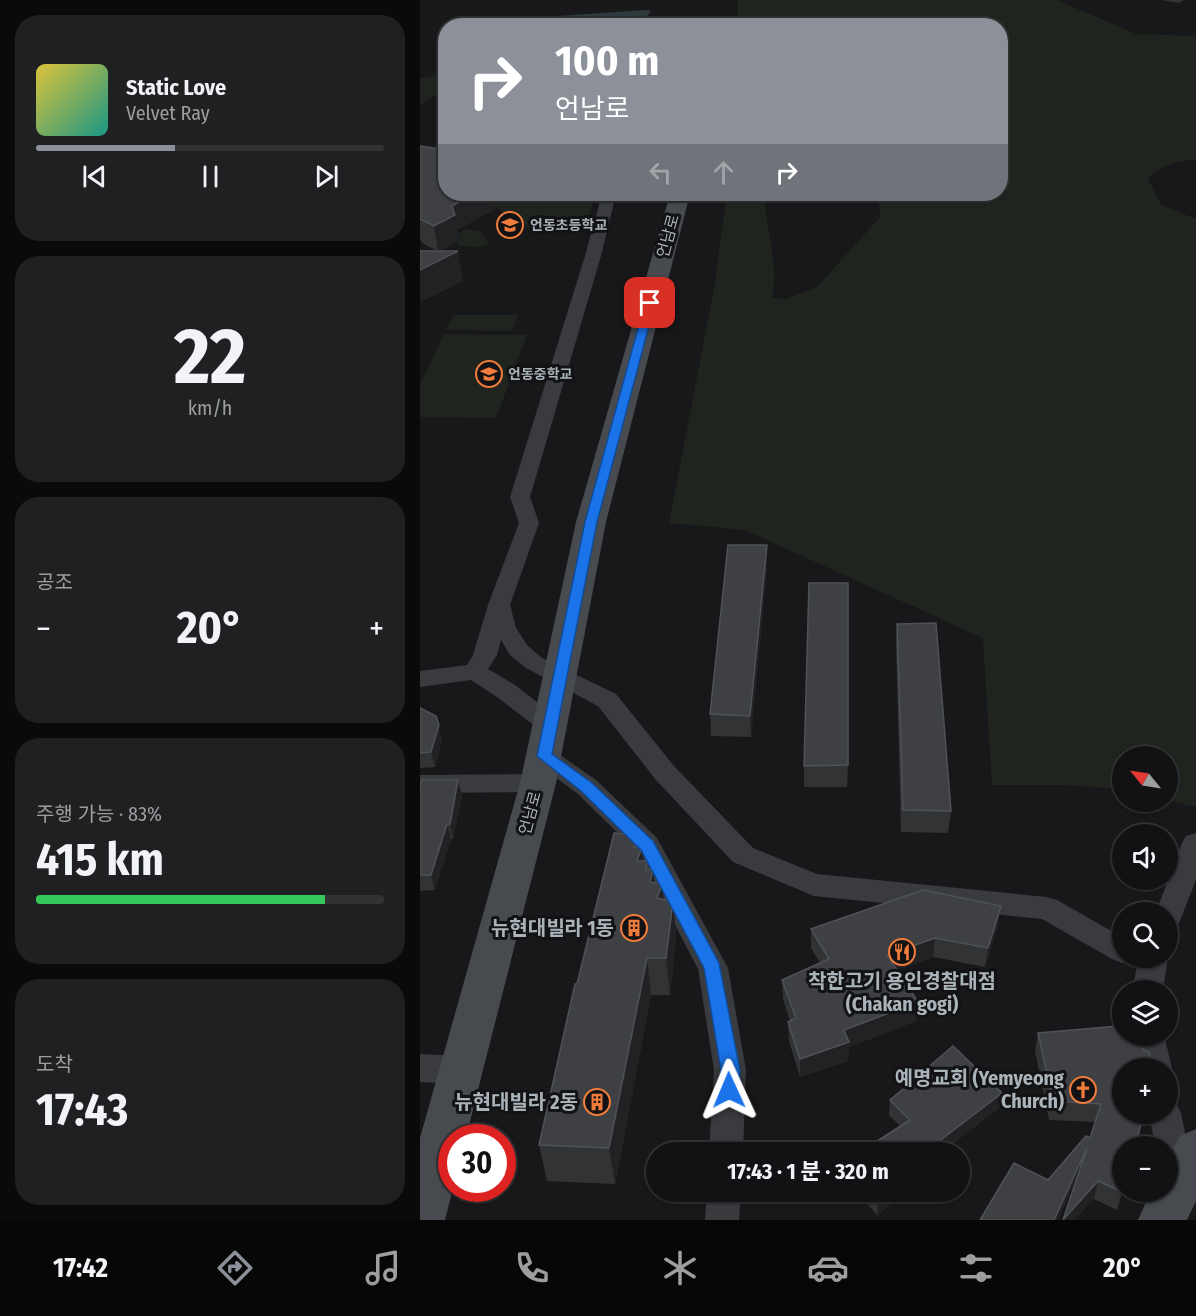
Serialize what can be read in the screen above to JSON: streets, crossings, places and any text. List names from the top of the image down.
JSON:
{
  "streets": {
    "main road": ["언남로"]
  },
  "places": {
    "school or university": ["언동초등학교", "언동중학교"],
    "building": ["뉴현대빌라 1동", "뉴현대빌라 2동"],
    "restaurant": ["착한고기 용인경찰대점 (Chakan gogi)"],
    "church": ["예명교회 (Yemyeong Church)"]
  },
  "north": "top left",
  "page": {
    "turn": ["100 m", "언남로"],
    "song": ["Static Love", "Velvet Ray"],
    "tile": [
      ["22", "km/h"],
      "공조",
      ["주행 가능 · 83%", "415 km"],
      ["도착", "17:43"]
    ],
    "heat": ["−", "20°", "+"],
    "map_buttons": ["+", "−"],
    "limit": "30",
    "trip": "17:43 · 1 분 · 320 m",
    "tabs": ["17:42", "20°"]
  }
}
